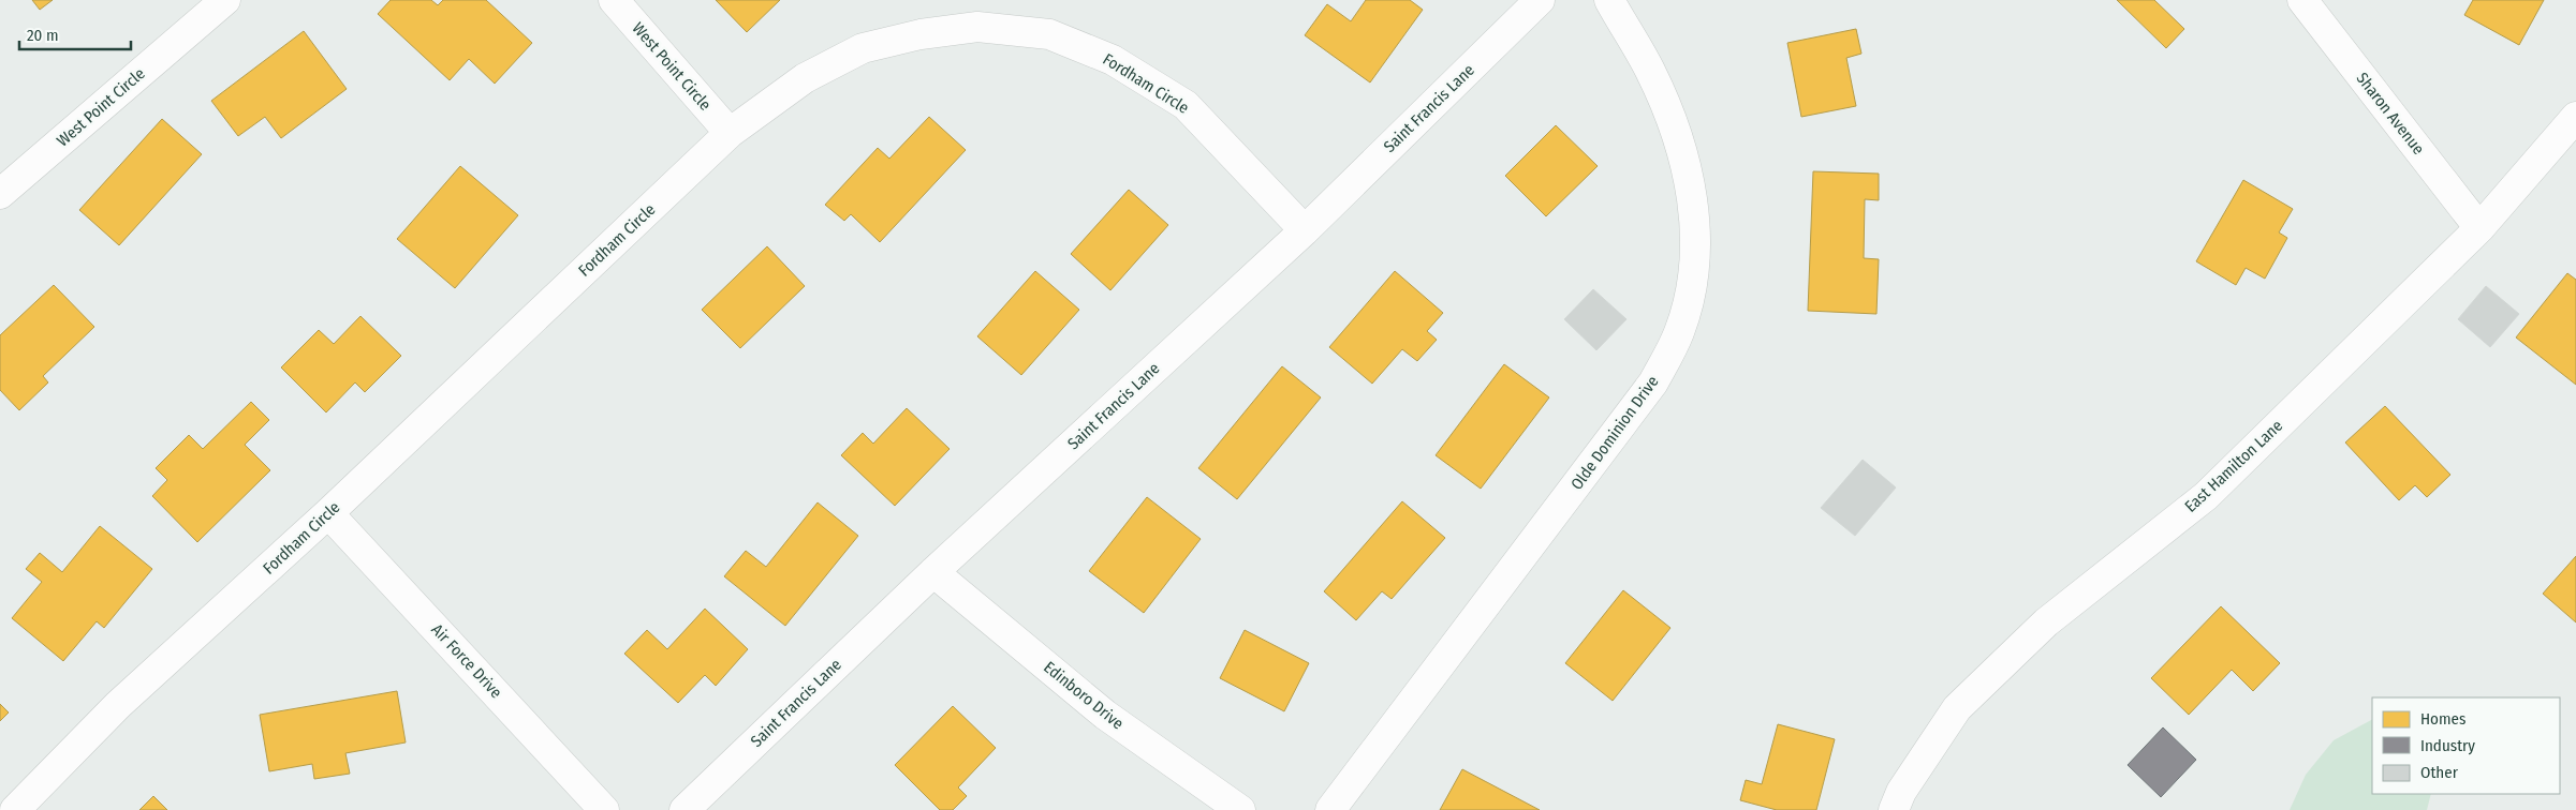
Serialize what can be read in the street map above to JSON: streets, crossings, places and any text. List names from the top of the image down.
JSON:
{
  "streets": {
    "street": [
      "West Point Circle",
      "Fordham Circle",
      "Saint Francis Lane",
      "Sharon Avenue",
      "Olde Dominion Drive",
      "East Hamilton Lane",
      "Air Force Drive",
      "Edinboro Drive"
    ]
  },
  "crossings": [
    ["West Point Circle", "Fordham Circle"],
    ["Fordham Circle", "Saint Francis Lane"],
    ["Fordham Circle", "Air Force Drive"],
    ["Saint Francis Lane", "Edinboro Drive"],
    ["Sharon Avenue", "East Hamilton Lane"]
  ],
  "legend": ["Homes", "Industry", "Other"],
  "scale_bar": "20 m"
}
